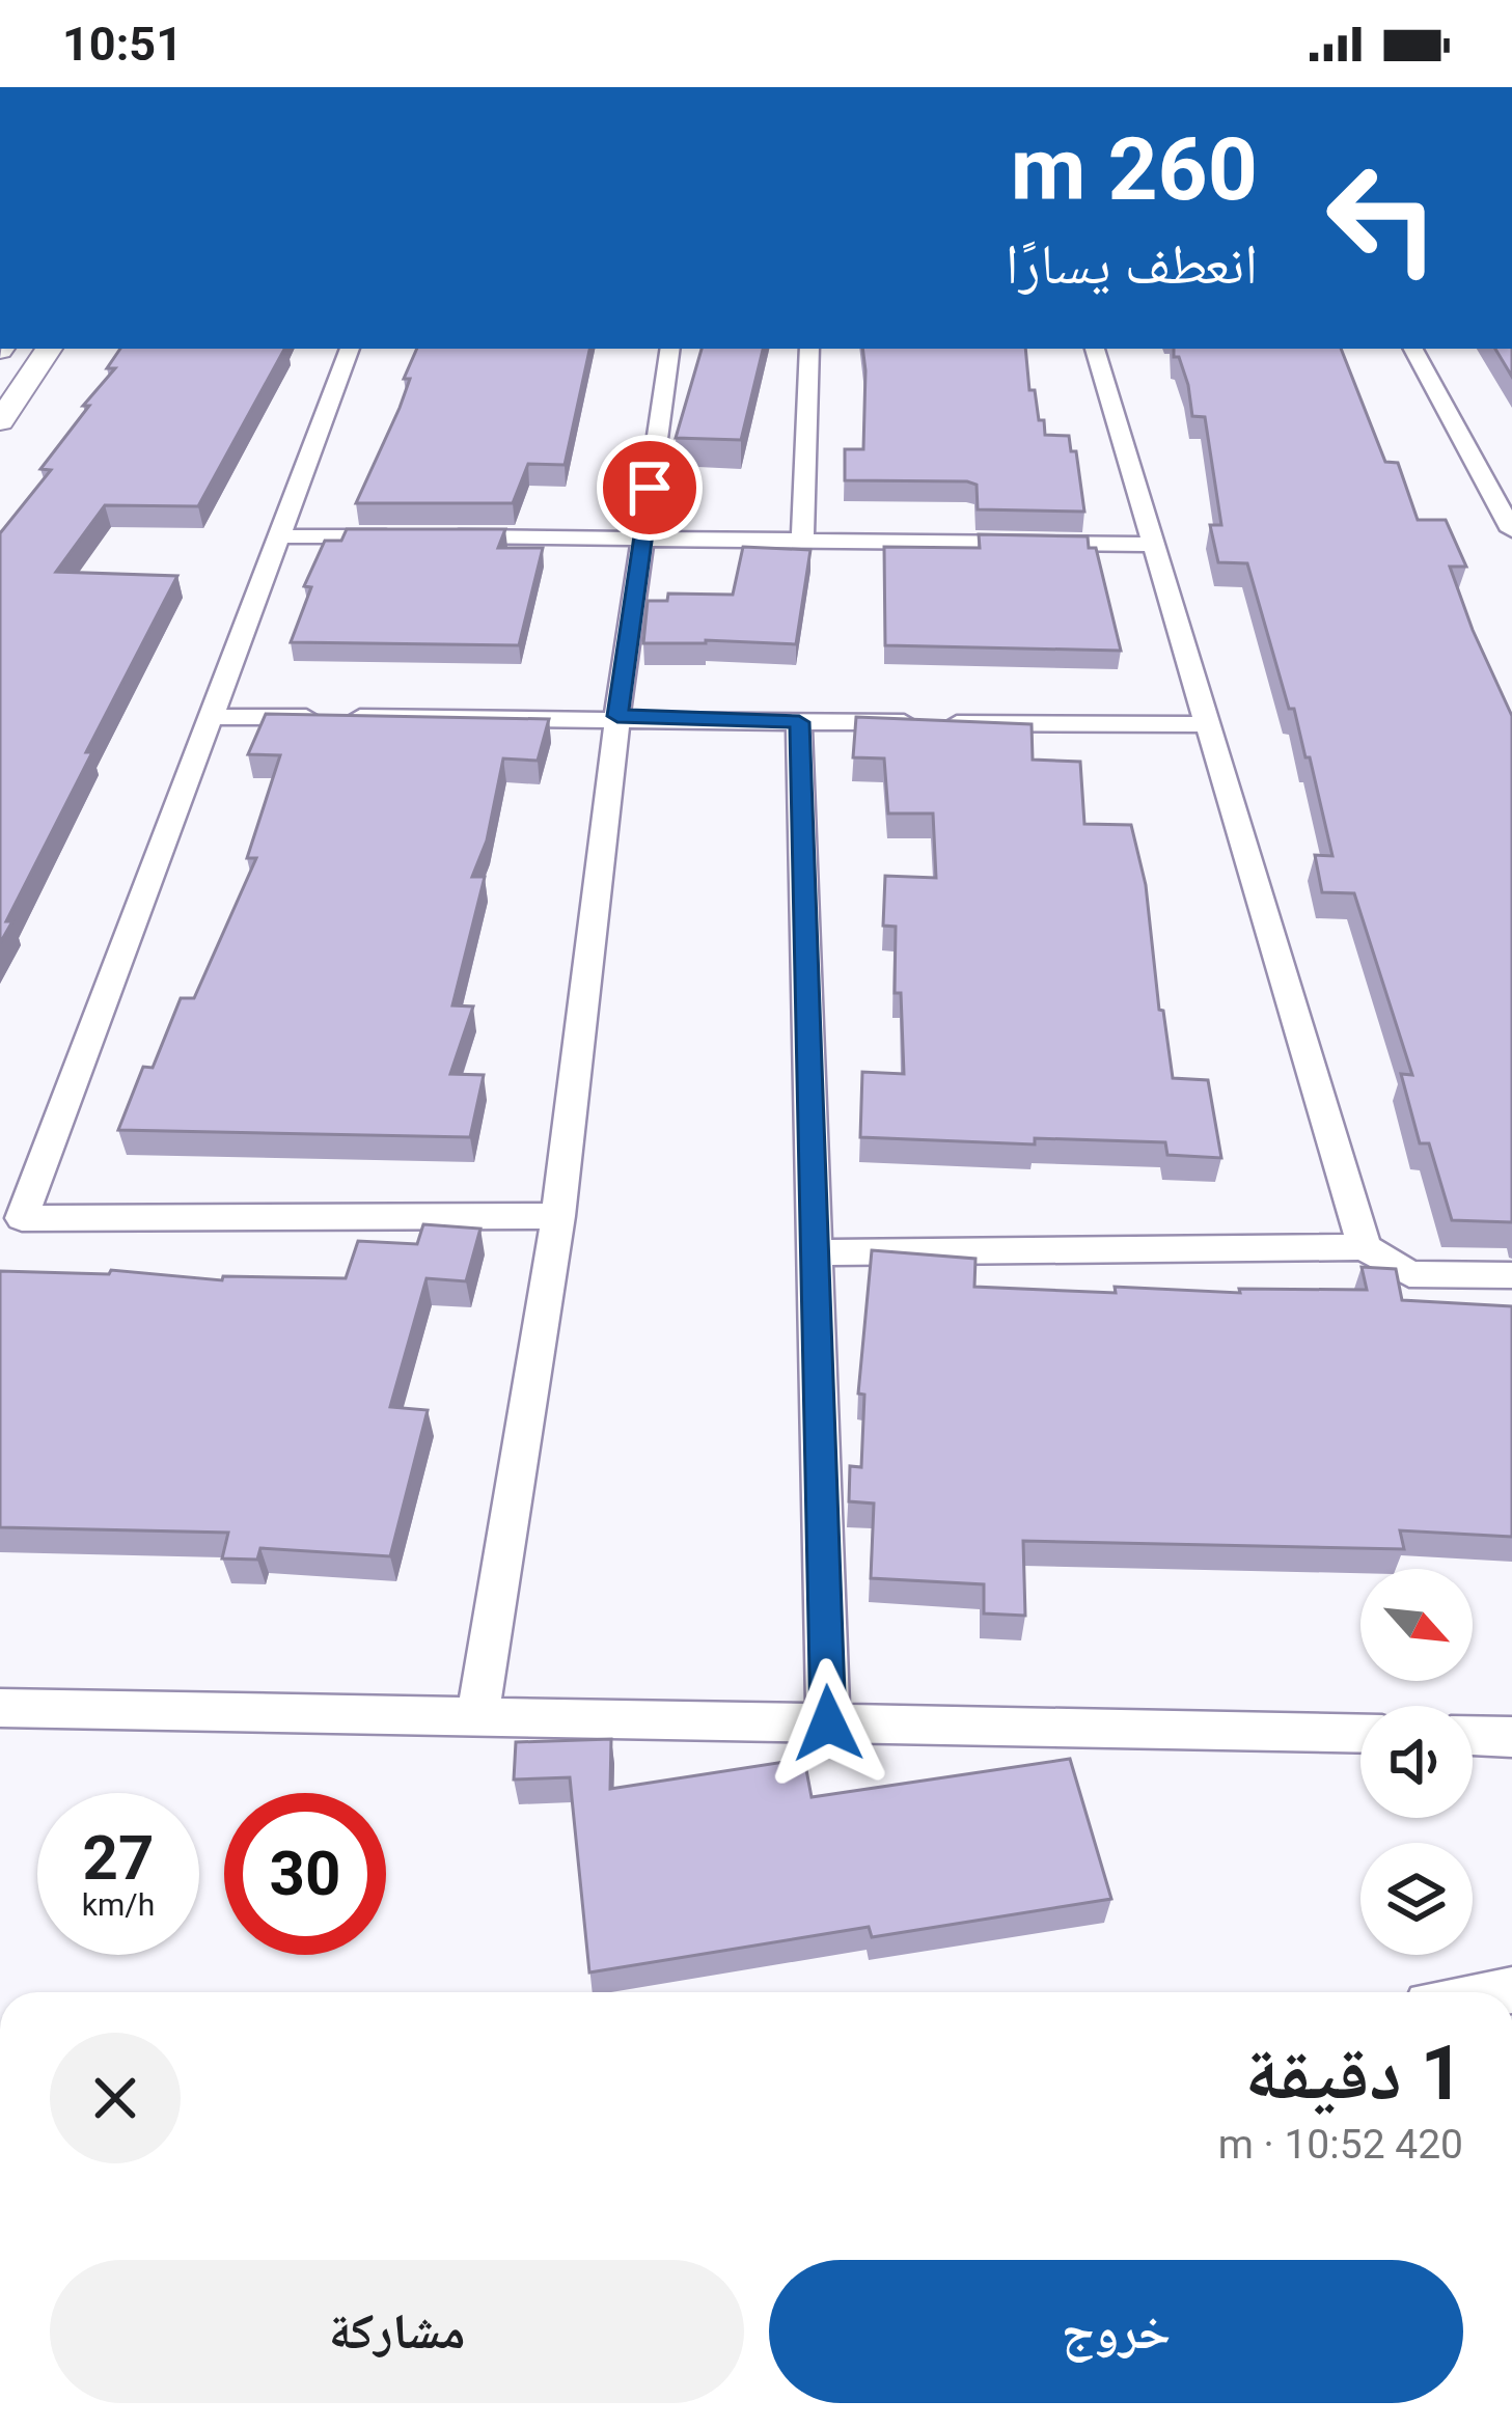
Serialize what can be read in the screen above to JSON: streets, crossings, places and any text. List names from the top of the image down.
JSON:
{
  "north": "bottom right",
  "page": {
    "status": "10:51",
    "turn": ["260 m", "انعطف يسارًا"],
    "speed": "27 km/h",
    "limit": "30",
    "heading": ["1 دقيقة", "420 m · 10:52"],
    "buttons": ["خروج", "مشاركة"]
  }
}
